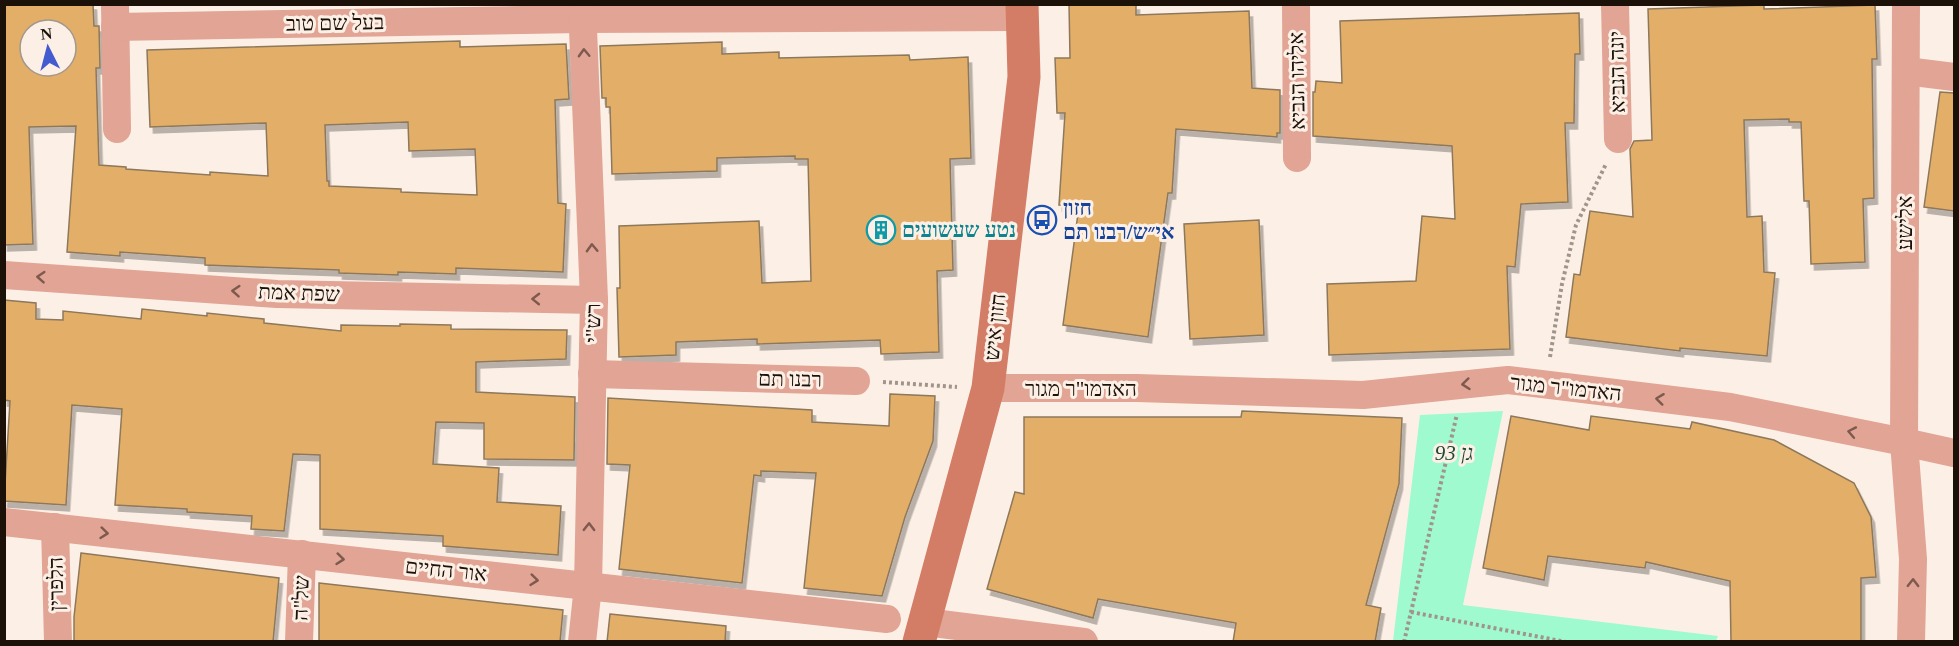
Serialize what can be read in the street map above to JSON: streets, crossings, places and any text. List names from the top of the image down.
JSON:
{
  "streets": {
    "street": [
      "בעל שם טוב",
      "יונה הנביא",
      "אליהו הנביא",
      "אלישע",
      "שפת אמת",
      "רש\"י",
      "חזון איש",
      "רבנו תם",
      "האדמו\"ר מגור",
      "אור החיים",
      "הלפרין",
      "של\"ה"
    ]
  },
  "crossings": [
    ["בעל שם טוב", "רש\"י"],
    ["בעל שם טוב", "חזון איש"],
    ["אלישע", "האדמו\"ר מגור"],
    ["שפת אמת", "רש\"י"],
    ["רש\"י", "רבנו תם"],
    ["רש\"י", "אור החיים"],
    ["חזון איש", "האדמו\"ר מגור"],
    ["אור החיים", "הלפרין"],
    ["אור החיים", "של\"ה"]
  ],
  "one_way": [
    "שפת אמת",
    "רש\"י",
    "האדמו\"ר מגור",
    "אור החיים"
  ],
  "parks": ["גן 93"],
  "places": {
    "bus stop": ["חזון אי״ש/רבנו תם"],
    "building": ["נטע שעשועים"]
  },
  "north": "top"
}
